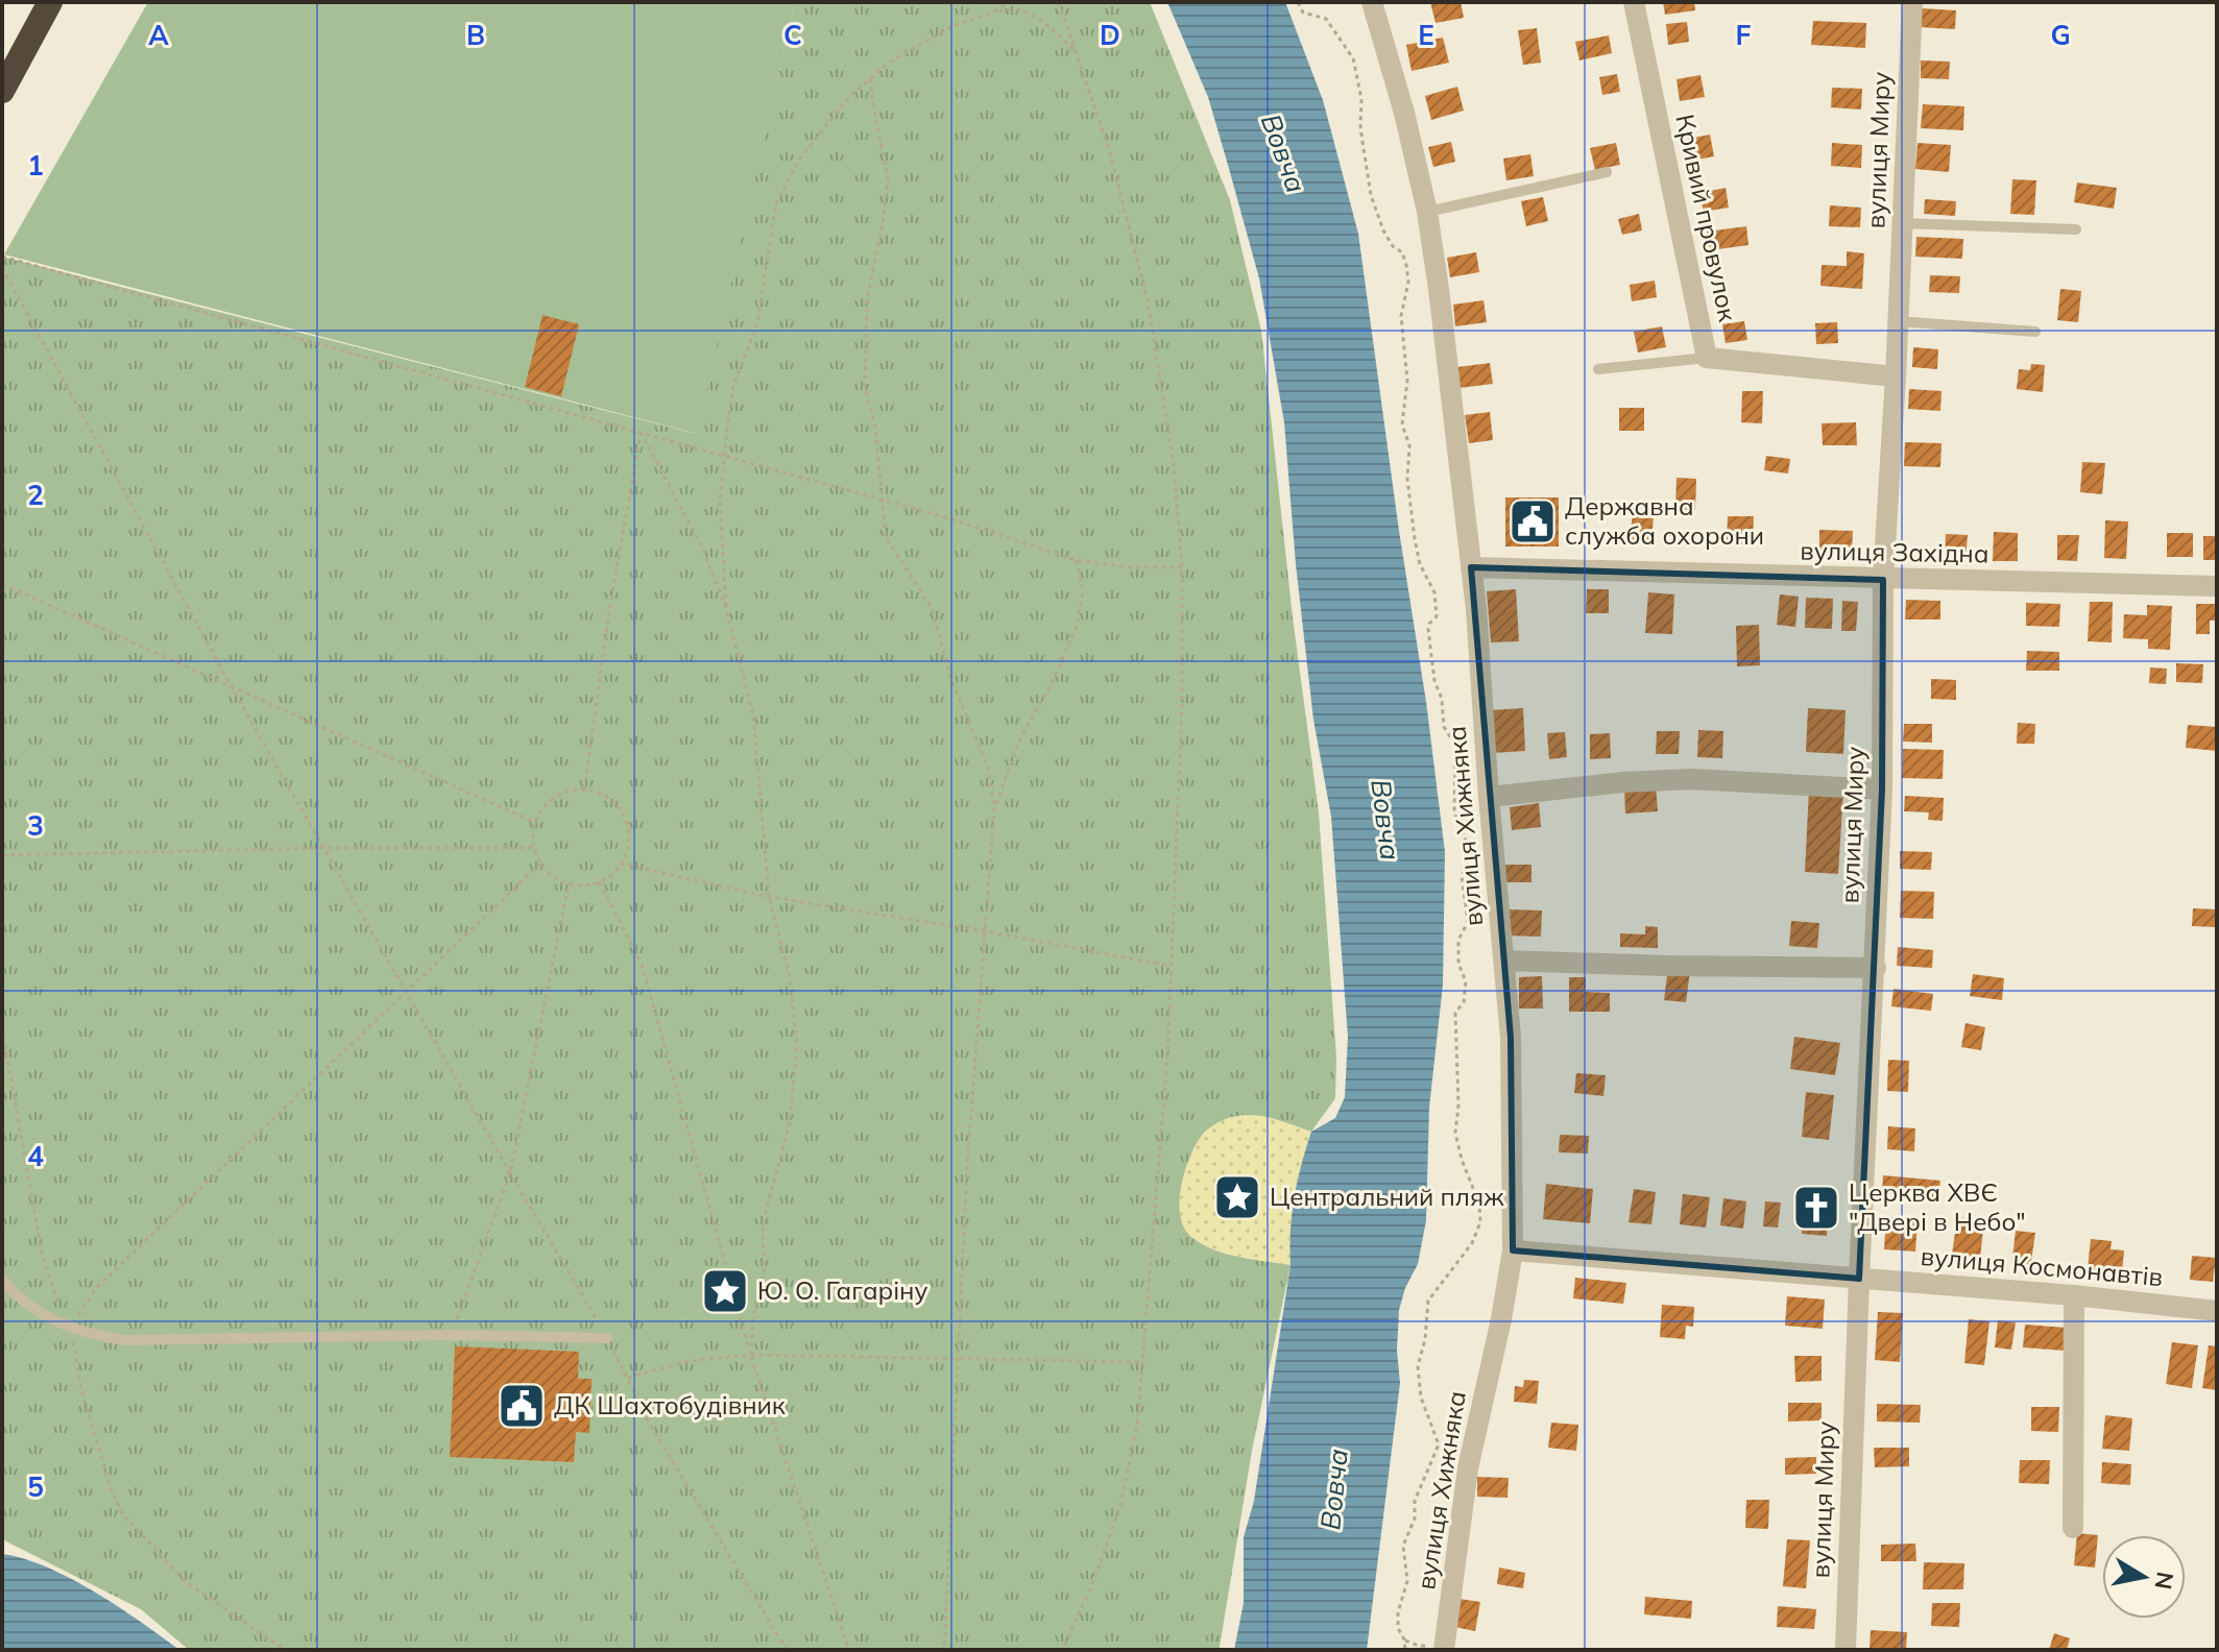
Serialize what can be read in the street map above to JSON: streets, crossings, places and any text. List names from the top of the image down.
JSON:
{
  "streets": {
    "street": [
      "вулиця Миру",
      "Кривий провулок",
      "вулиця Західна",
      "вулиця Хижняка",
      "вулиця Космонавтів"
    ]
  },
  "crossings": [
    ["вулиця Миру", "Кривий провулок"],
    ["вулиця Миру", "вулиця Західна"],
    ["вулиця Миру", "вулиця Космонавтів"],
    ["вулиця Західна", "вулиця Хижняка"],
    ["вулиця Хижняка", "вулиця Космонавтів"]
  ],
  "water": ["Вовча"],
  "places": {
    "public building": ["Державна служба охорони", "ДК Шахтобудівник"],
    "place": ["Центральний пляж", "Ю. О. Гагаріну"],
    "church": ["Церква ХВЄ \"Двері в Небо\""]
  },
  "north": "right",
  "grid": {
    "columns": [
      "A",
      "B",
      "C",
      "D",
      "E",
      "F",
      "G"
    ],
    "rows": [
      "1",
      "2",
      "3",
      "4",
      "5"
    ]
  }
}
